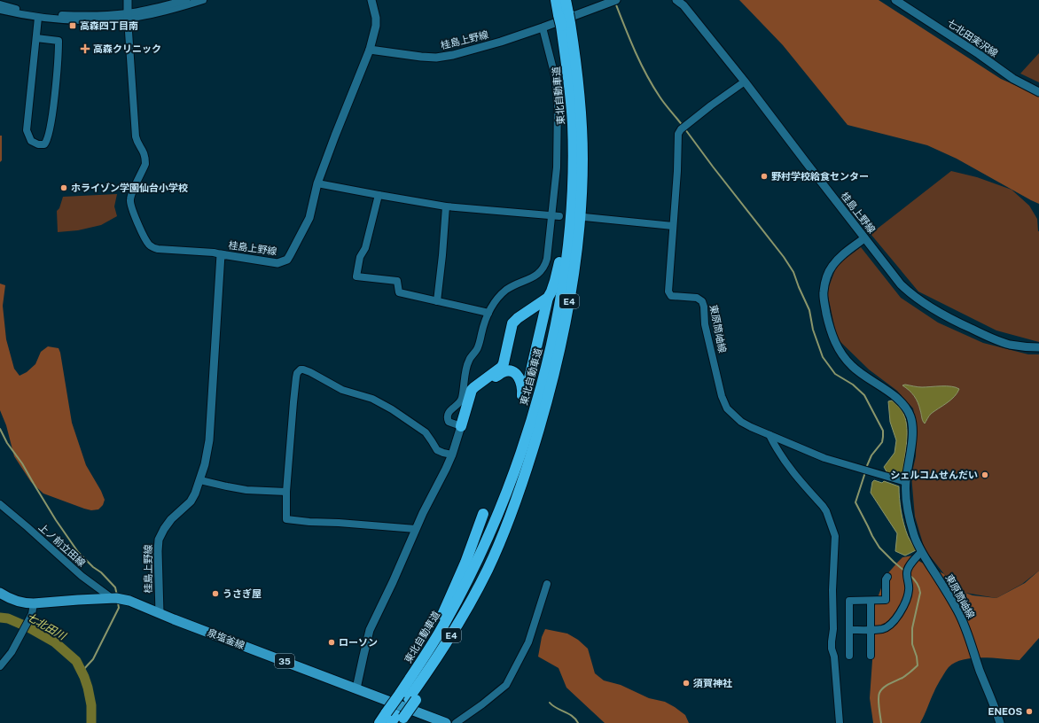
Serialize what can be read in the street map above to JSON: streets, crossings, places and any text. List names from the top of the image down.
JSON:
{
  "streets": {
    "highway": ["東北自動車道", "E4"],
    "main road": ["泉塩釜線", "35"],
    "street": [
      "七北田実沢線",
      "桂島上野線",
      "東原筒岫線",
      "上ノ前立田線"
    ]
  },
  "crossings": [
    ["桂島上野線", "東原筒岫線"],
    ["桂島上野線", "泉塩釜線"],
    ["上ノ前立田線", "泉塩釜線"]
  ],
  "water": ["七北田川"],
  "places": {
    "transit": ["高森四丁目南"],
    "health": ["高森クリニック"],
    "other": [
      "野村学校給食センター",
      "ホライゾン学園仙台小学校",
      "シェルコムせんだい",
      "うさぎ屋",
      "ローソン",
      "須賀神社",
      "ENEOS"
    ]
  }
}
